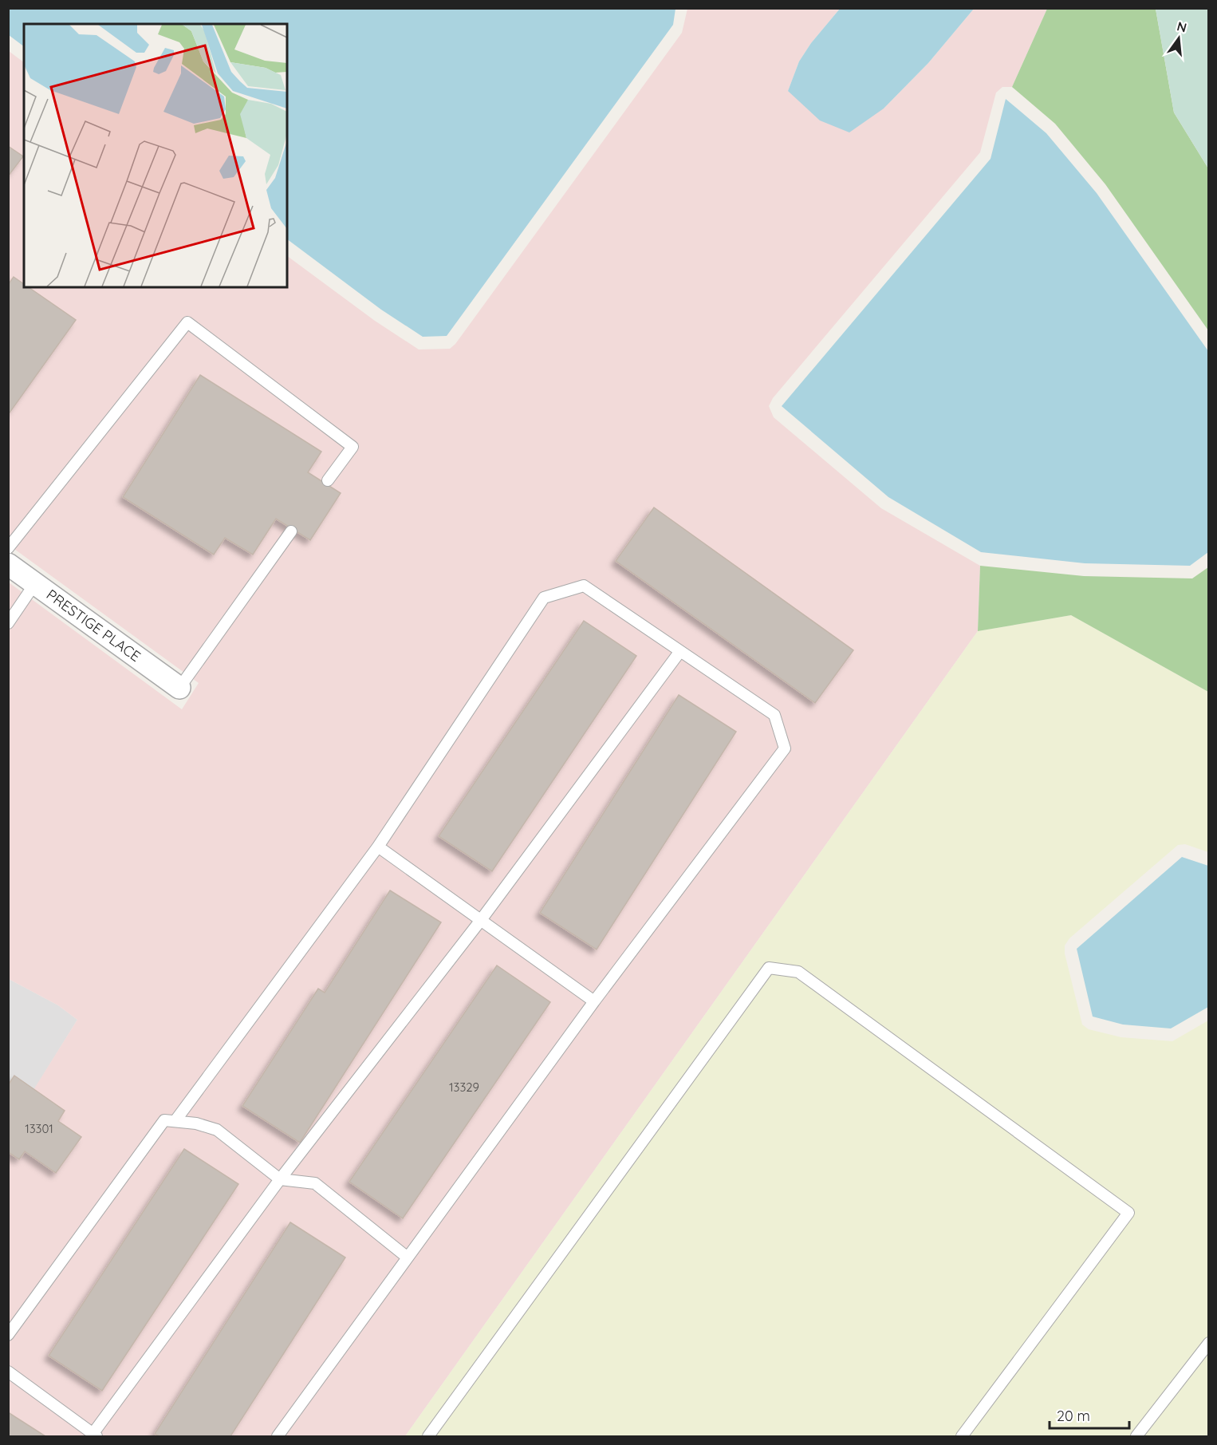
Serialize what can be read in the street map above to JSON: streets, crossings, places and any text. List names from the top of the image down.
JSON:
{
  "streets": {
    "street": ["PRESTIGE PLACE"]
  },
  "house_numbers": ["13329", "13301"],
  "scale_bar": "20 m",
  "north": "top"
}
